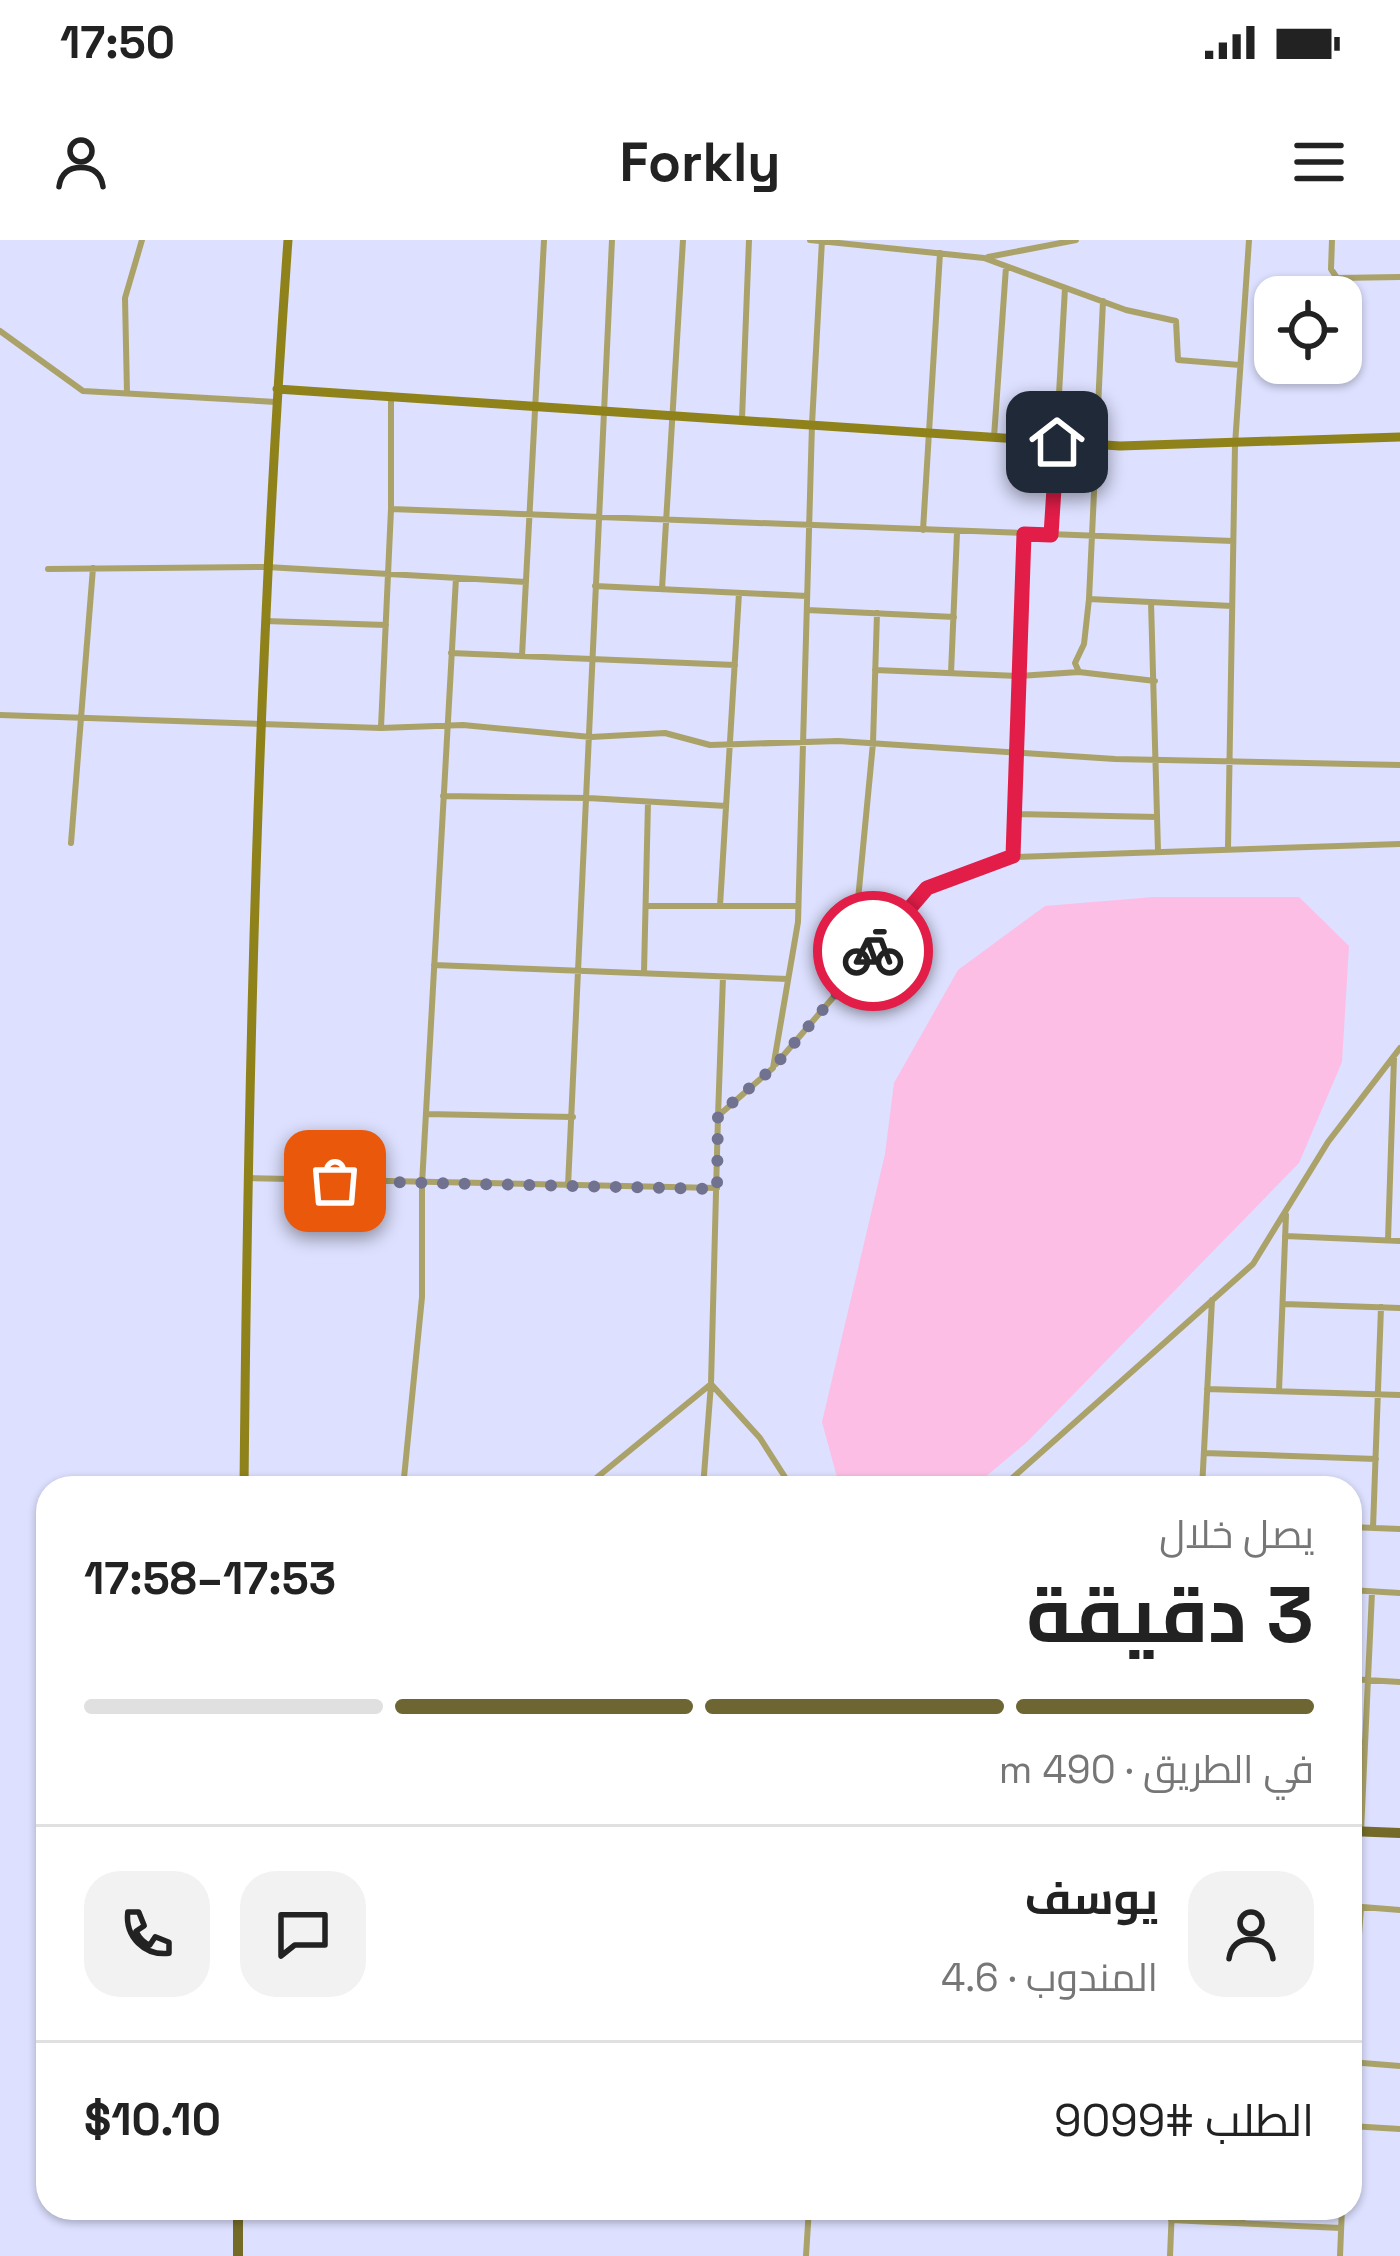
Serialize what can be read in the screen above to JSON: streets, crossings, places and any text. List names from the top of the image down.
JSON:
{
  "page": {
    "status": "17:50",
    "header": "Forkly",
    "heading": ["3 دقيقة", "يصل خلال", "17:53–17:58"],
    "panel": [
      "يوسف",
      "المندوب · 4.6",
      "الطلب #9099",
      "$10.10"
    ],
    "bar": "في الطريق · 490 m"
  }
}
